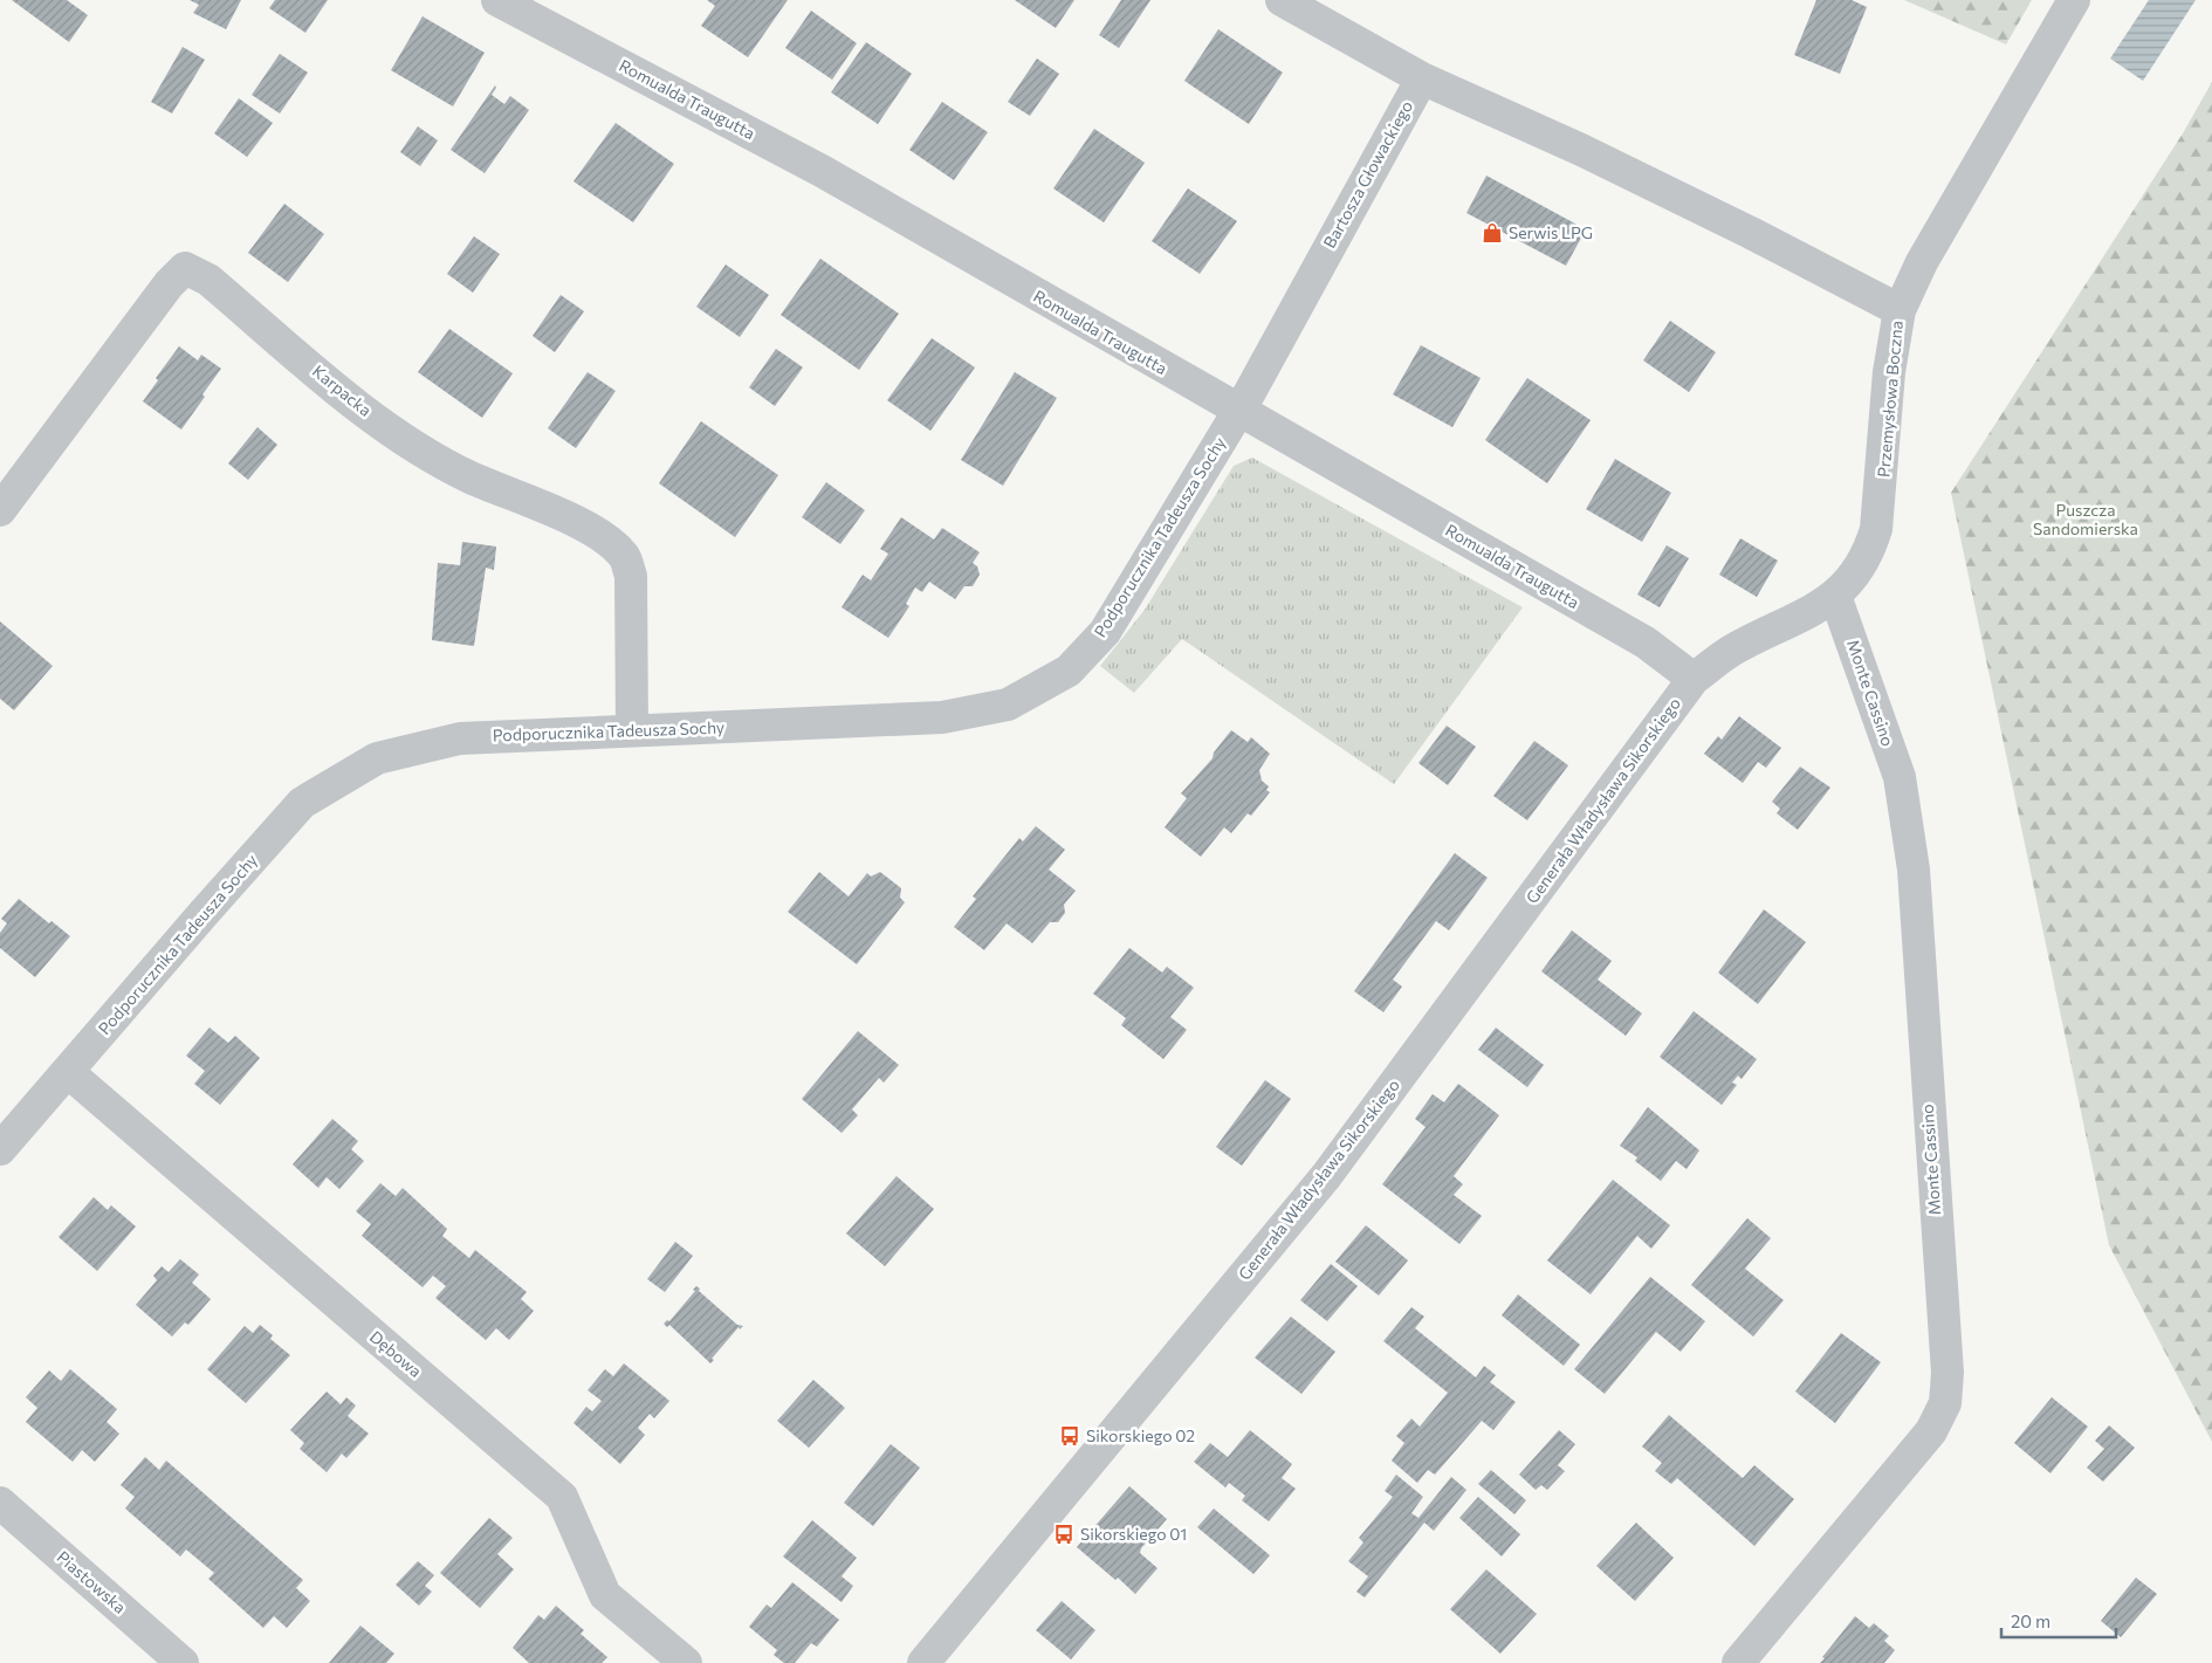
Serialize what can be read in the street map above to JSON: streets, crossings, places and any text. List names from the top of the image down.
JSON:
{
  "streets": {
    "street": [
      "Romualda Traugutta",
      "Bartosza Głowackiego",
      "Karpacka",
      "Przemysłowa Boczna",
      "Podporucznika Tadeusza Sochy",
      "Monte Cassino",
      "Generała Władysława Sikorskiego",
      "Dębowa",
      "Piastowska"
    ]
  },
  "crossings": [
    ["Romualda Traugutta", "Bartosza Głowackiego"],
    ["Romualda Traugutta", "Przemysłowa Boczna"],
    ["Romualda Traugutta", "Podporucznika Tadeusza Sochy"],
    ["Romualda Traugutta", "Generała Władysława Sikorskiego"],
    ["Bartosza Głowackiego", "Podporucznika Tadeusza Sochy"],
    ["Karpacka", "Podporucznika Tadeusza Sochy"],
    ["Przemysłowa Boczna", "Monte Cassino"],
    ["Przemysłowa Boczna", "Generała Władysława Sikorskiego"],
    ["Podporucznika Tadeusza Sochy", "Dębowa"]
  ],
  "parks": ["Puszcza Sandomierska"],
  "places": {
    "shop": ["Serwis LPG"],
    "bus stop": ["Sikorskiego 02", "Sikorskiego 01"]
  },
  "scale_bar": "20 m"
}
